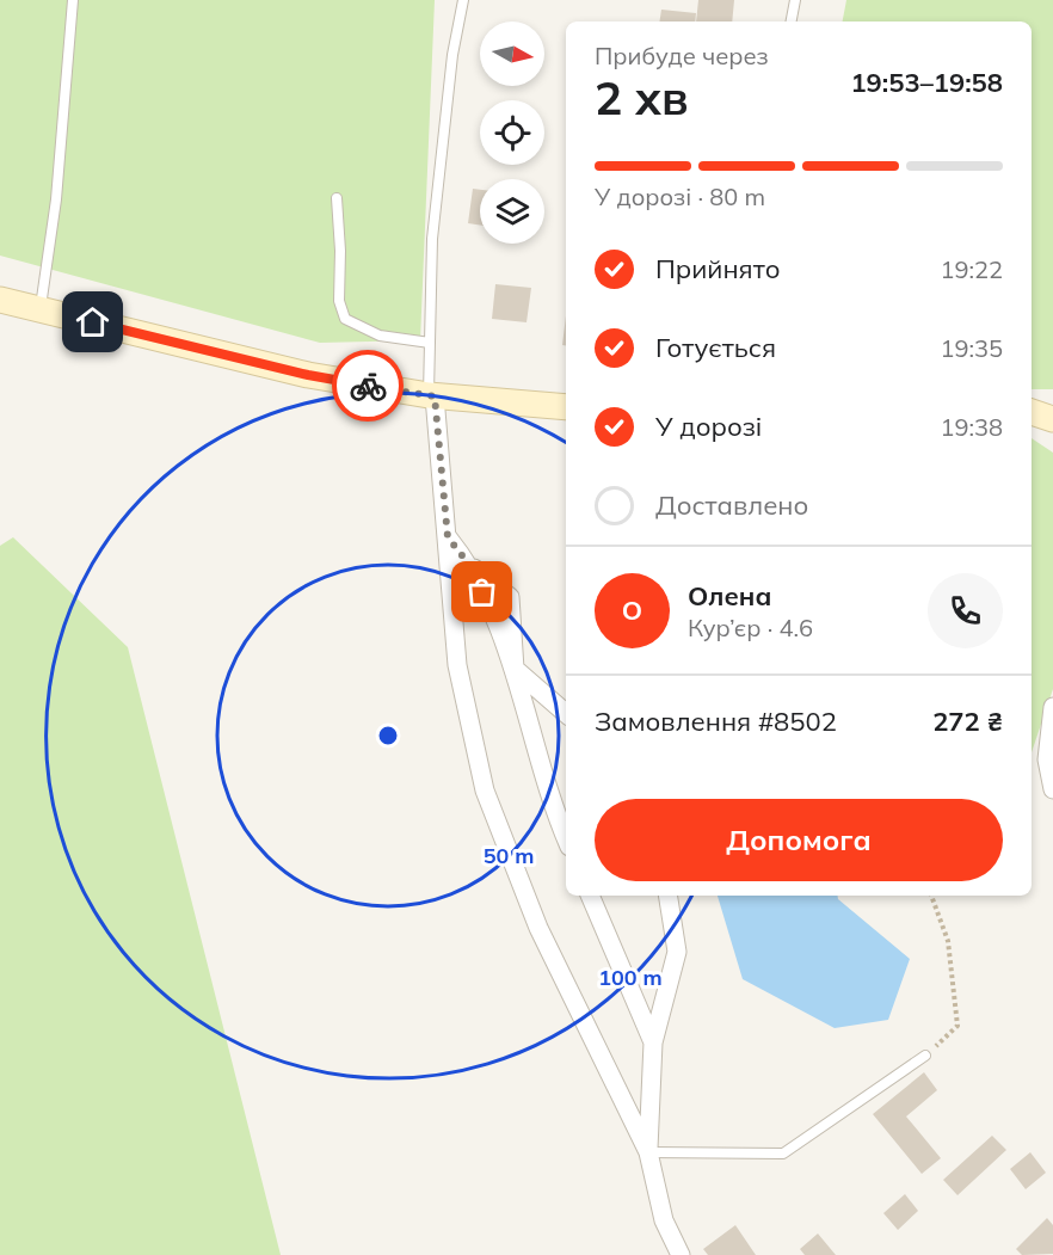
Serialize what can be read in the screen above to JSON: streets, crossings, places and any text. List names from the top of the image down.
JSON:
{
  "north": "right",
  "page": {
    "heading": ["2 хв", "Прибуде через", "19:53–19:58"],
    "panel": [
      "Олена",
      "Кур’єр · 4.6",
      "Замовлення #8502",
      "272 ₴"
    ],
    "bar": "У дорозі · 80 m",
    "list": [
      ["Прийнято", "19:22"],
      ["Готується", "19:35"],
      ["У дорозі", "19:38"],
      "Доставлено"
    ],
    "round": "О",
    "buttons": "Допомога"
  },
  "rings": ["50 m", "100 m"]
}
